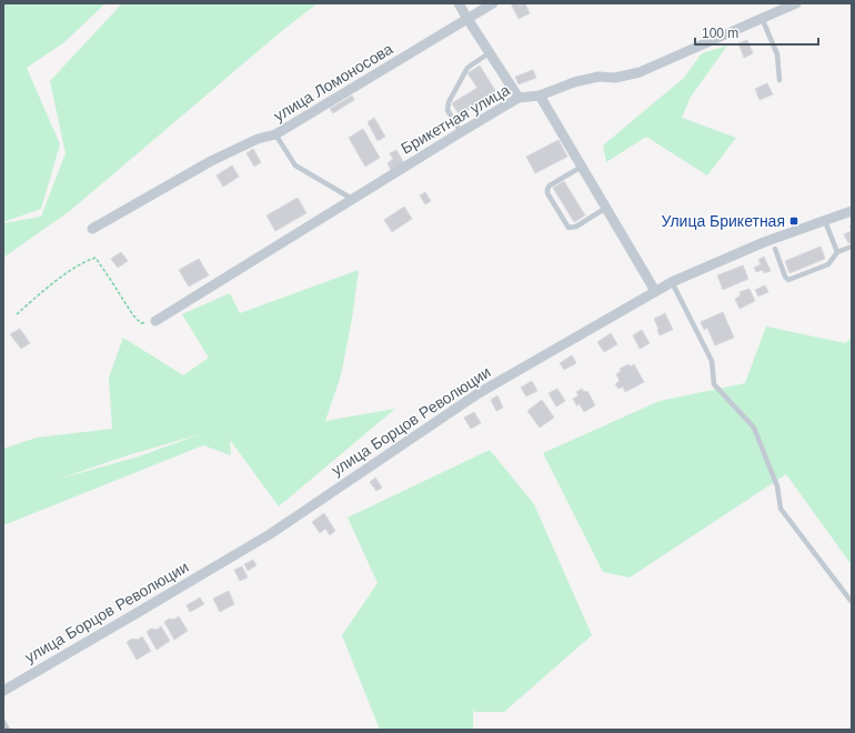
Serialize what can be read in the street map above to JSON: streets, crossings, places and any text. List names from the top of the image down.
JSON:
{
  "streets": {
    "street": ["улица Ломоносова", "Брикетная улица", "улица Борцов Революции"]
  },
  "places": {
    "transit": ["Улица Брикетная"]
  },
  "scale_bar": "100 m"
}
